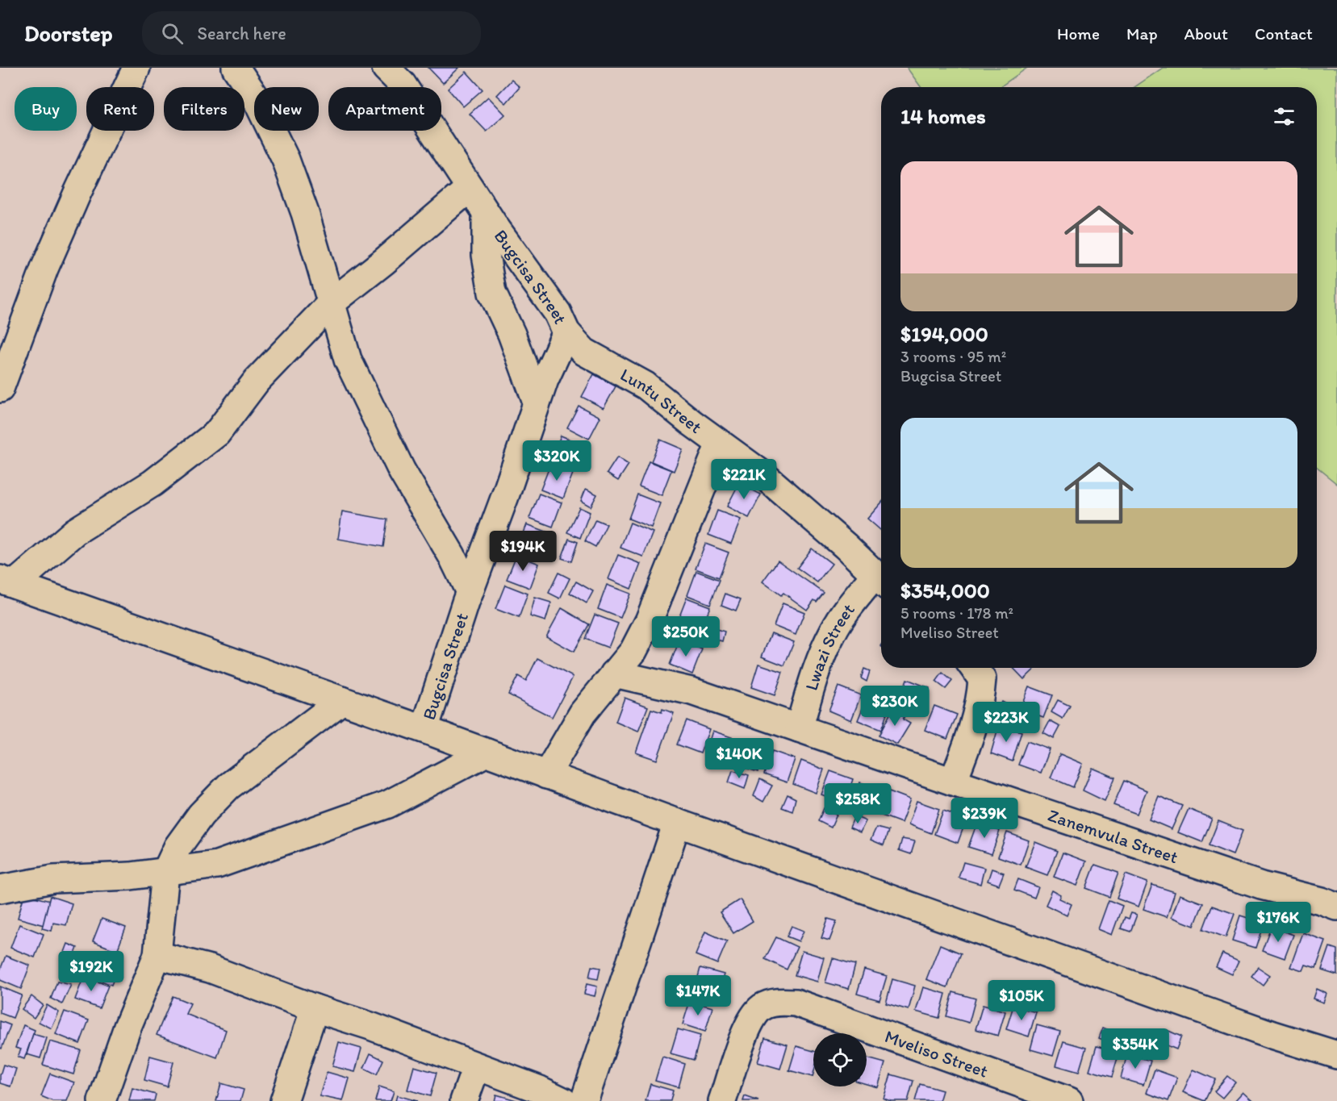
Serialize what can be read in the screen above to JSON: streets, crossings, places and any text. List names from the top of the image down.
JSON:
{
  "streets": {
    "street": [
      "Bugcisa Street",
      "Luntu Street",
      "Lwazi Street",
      "Zanemvula Street",
      "Mveliso Street"
    ]
  },
  "crossings": [
    ["Bugcisa Street", "Luntu Street"],
    ["Luntu Street", "Lwazi Street"],
    ["Lwazi Street", "Zanemvula Street"]
  ],
  "page": {
    "header": "Doorstep",
    "search": "Search here",
    "nav": [
      "Home",
      "Map",
      "About",
      "Contact"
    ],
    "chip": [
      "Buy",
      "Rent",
      "Filters",
      "New",
      "Apartment"
    ],
    "heading": "14 homes",
    "list": [
      {
        "name": "$194,000",
        "note": "3 rooms · 95 m² · Bugcisa Street"
      },
      {
        "name": "$354,000",
        "note": "5 rooms · 178 m² · Mveliso Street"
      }
    ],
    "price": [
      "$320K",
      "$221K",
      "$194K",
      "$250K",
      "$230K",
      "$223K",
      "$140K",
      "$258K",
      "$239K",
      "$176K",
      "$192K",
      "$147K",
      "$105K",
      "$354K"
    ]
  }
}
